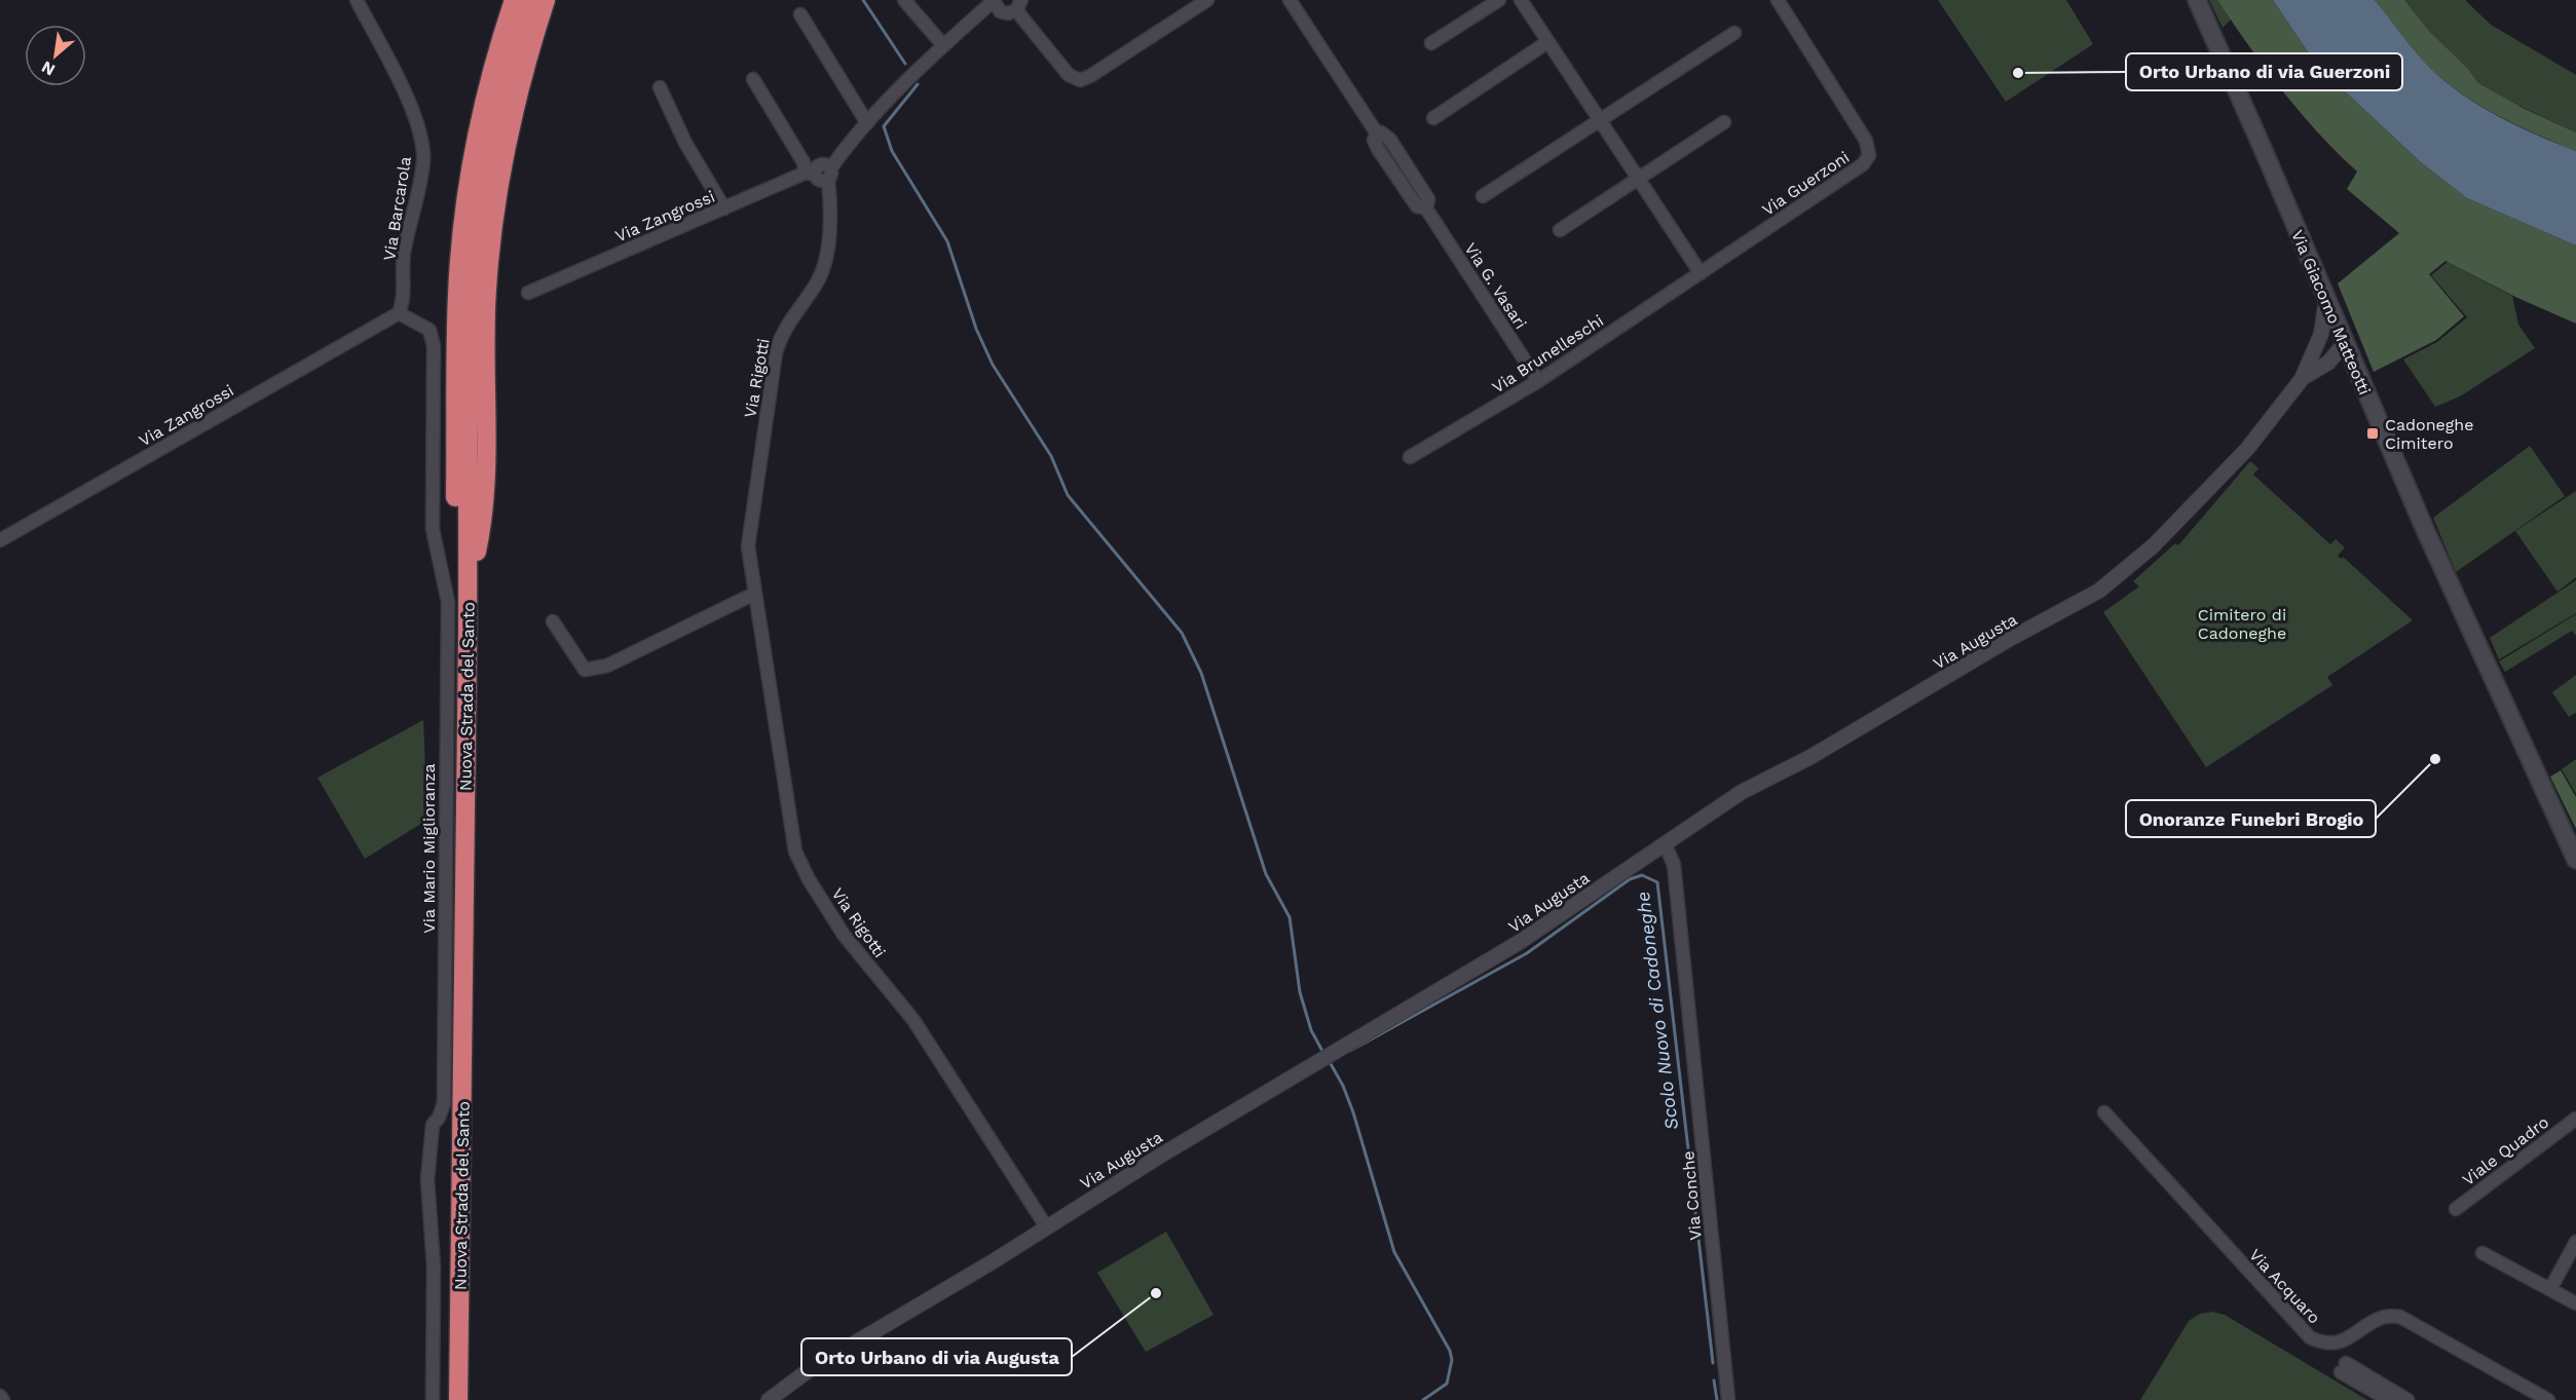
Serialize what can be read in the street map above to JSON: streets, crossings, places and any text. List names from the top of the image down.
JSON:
{
  "streets": {
    "highway": ["Nuova Strada del Santo"],
    "main road": ["Via Giacomo Matteotti"],
    "street": [
      "Via Guerzoni",
      "Via Barcarola",
      "Via Zangrossi",
      "Via G. Vasari",
      "Via Brunelleschi",
      "Via Rigotti",
      "Via Augusta",
      "Via Mario Miglioranza",
      "Viale Quadro",
      "Via Conche",
      "Via Acquaro"
    ]
  },
  "crossings": [
    ["Via Guerzoni", "Via Brunelleschi"],
    ["Via Barcarola", "Via Zangrossi"],
    ["Via Barcarola", "Via Mario Miglioranza"],
    ["Via Zangrossi", "Via Mario Miglioranza"],
    ["Via G. Vasari", "Via Brunelleschi"],
    ["Via Giacomo Matteotti", "Via Augusta"],
    ["Via Rigotti", "Via Augusta"],
    ["Via Augusta", "Via Conche"]
  ],
  "water": ["Scolo Nuovo di Cadoneghe"],
  "parks": ["Cimitero di Cadoneghe"],
  "places": {
    "other": ["Orto Urbano di via Guerzoni", "Onoranze Funebri Brogio", "Orto Urbano di via Augusta"],
    "transit": ["Cadoneghe Cimitero"]
  },
  "north": "bottom left"
}
